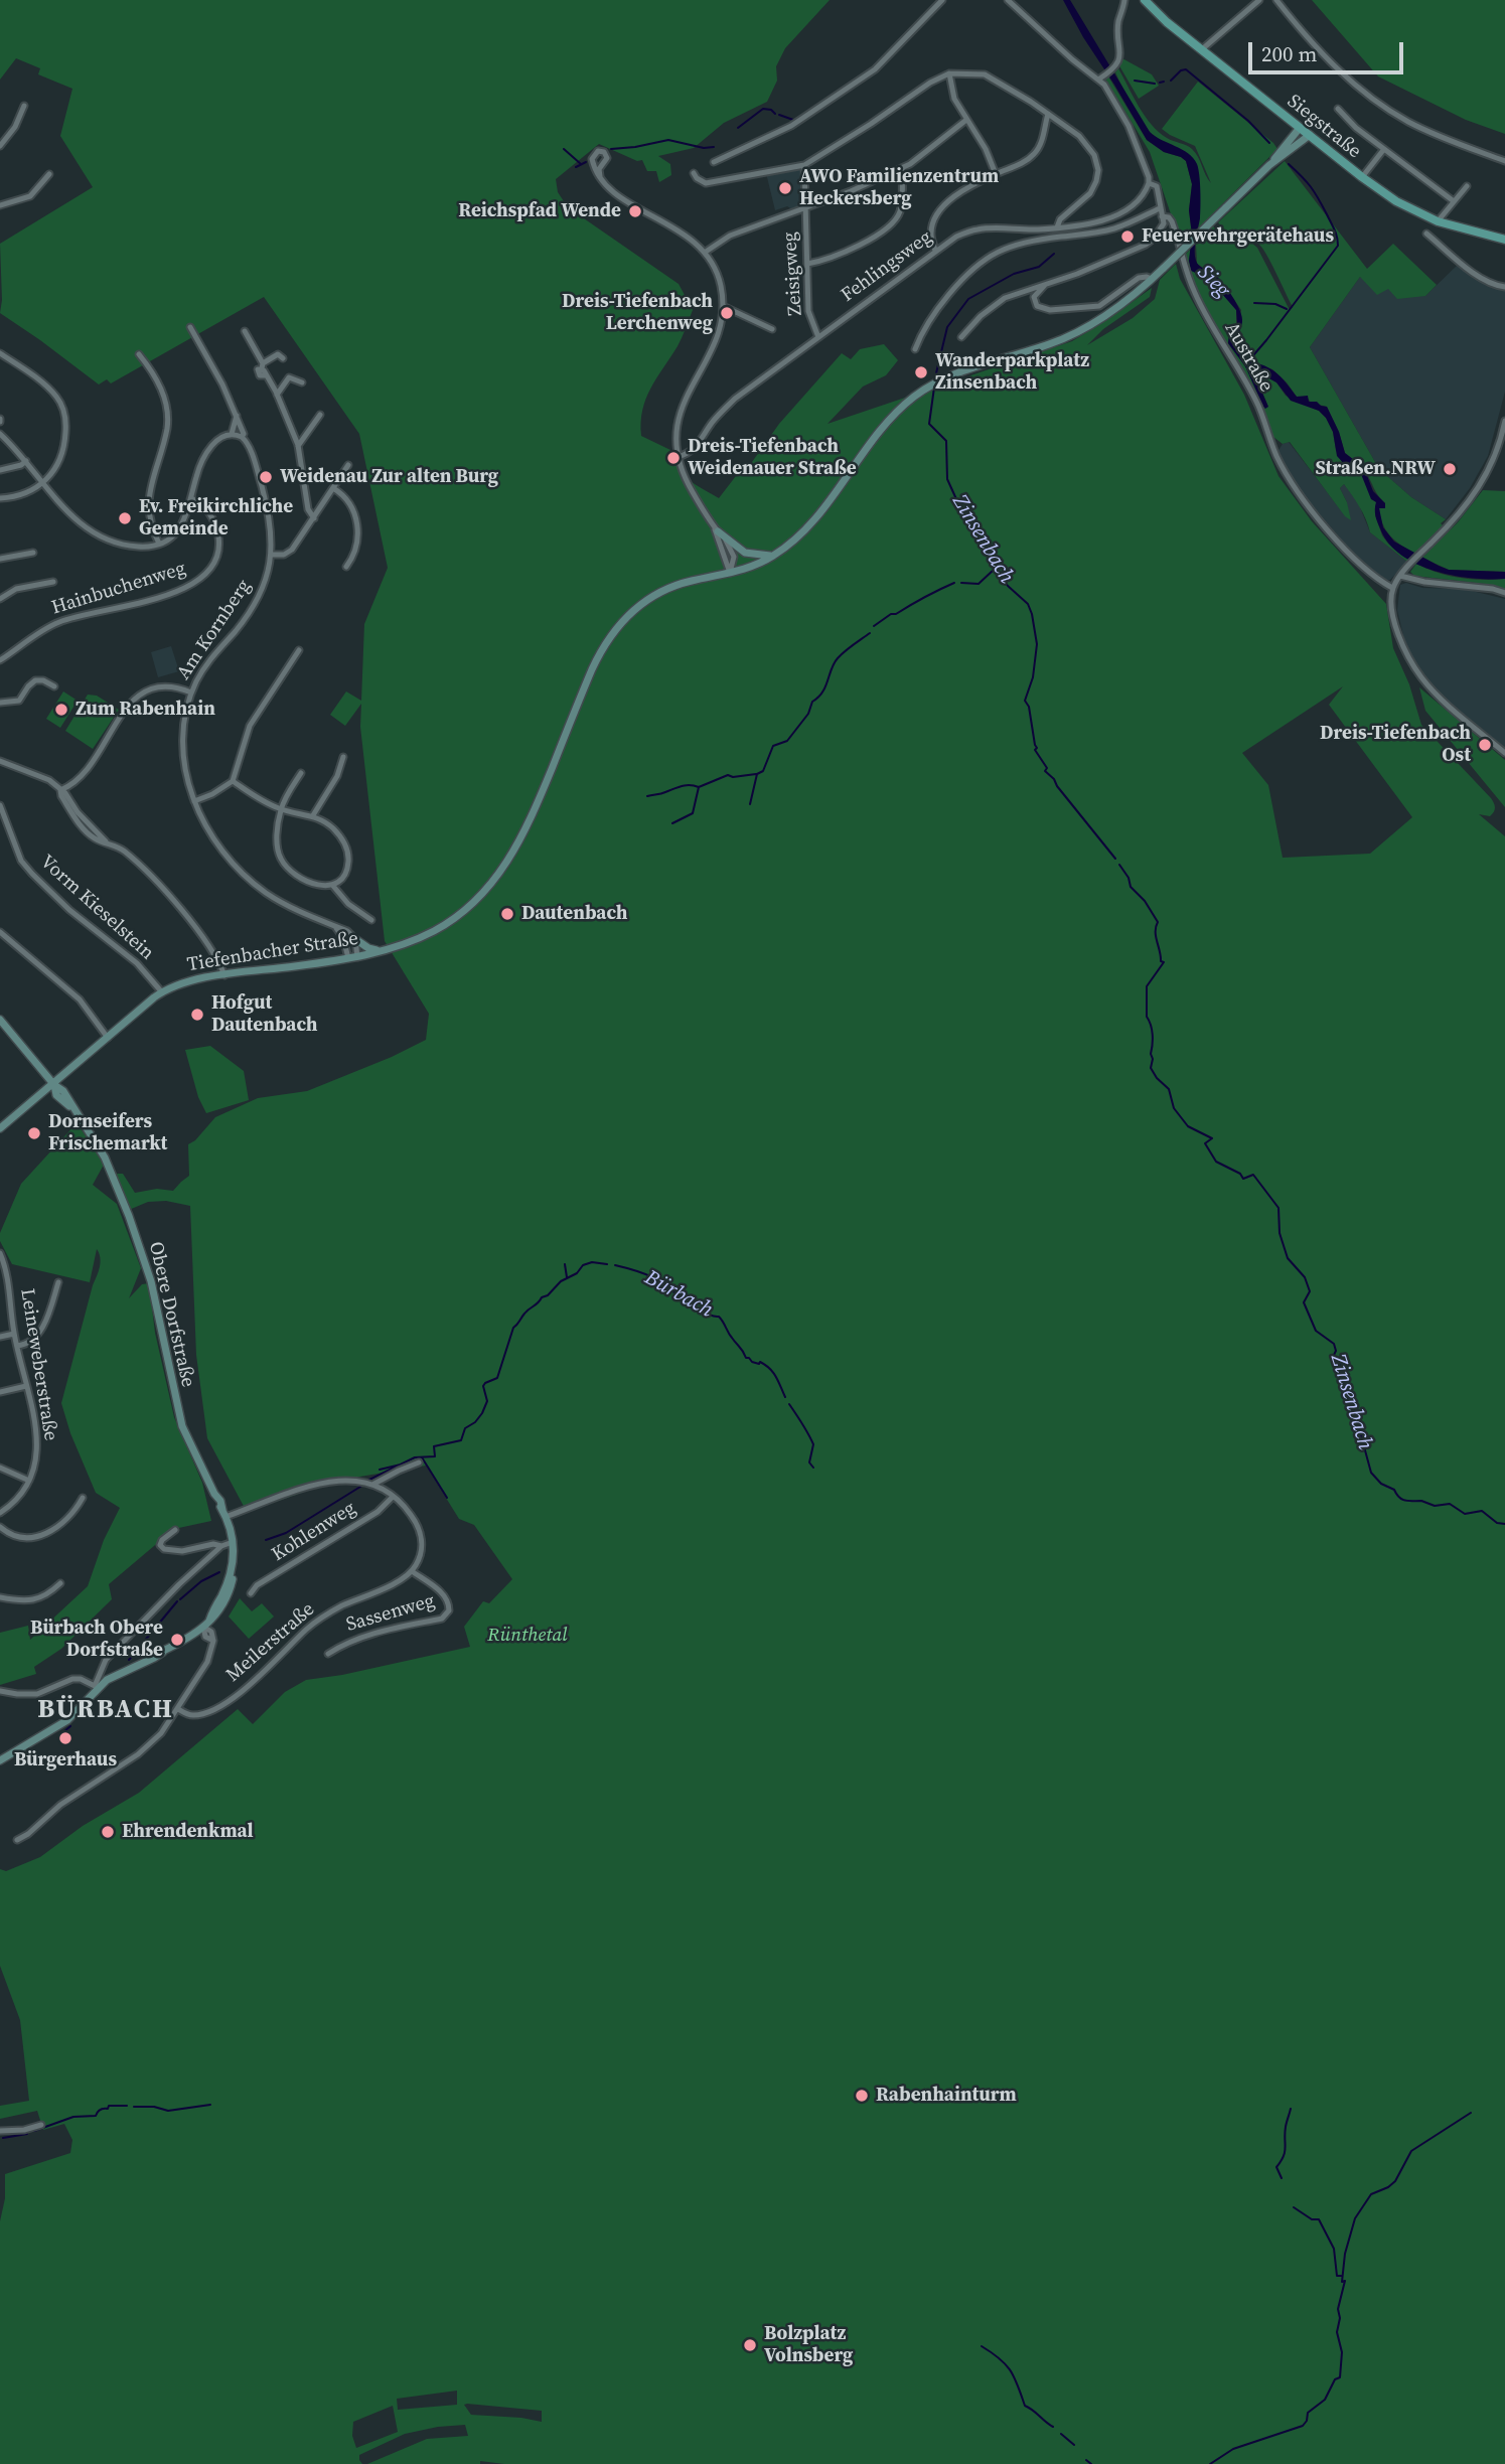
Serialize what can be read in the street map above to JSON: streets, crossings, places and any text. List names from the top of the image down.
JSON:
{
  "streets": {
    "main road": ["Siegstraße"],
    "street": [
      "Fehlingsweg",
      "Zeisigweg",
      "Austraße",
      "Hainbuchenweg",
      "Am Kornberg",
      "Vorm Kieselstein",
      "Tiefenbacher Straße",
      "Obere Dorfstraße",
      "Leineweberstraße",
      "Kohlenweg",
      "Sassenweg",
      "Meilerstraße"
    ]
  },
  "crossings": [
    ["Fehlingsweg", "Zeisigweg"],
    ["Fehlingsweg", "Austraße"],
    ["Vorm Kieselstein", "Tiefenbacher Straße"],
    ["Tiefenbacher Straße", "Obere Dorfstraße"],
    ["Sassenweg", "Meilerstraße"]
  ],
  "districts": ["BÜRBACH"],
  "water": ["Sieg", "Zinsenbach", "Bürbach"],
  "parks": ["Rünthetal"],
  "places": [
    "AWO Familienzentrum Heckersberg",
    "Reichspfad Wende",
    "Feuerwehrgerätehaus",
    "Dreis-Tiefenbach Lerchenweg",
    "Wanderparkplatz Zinsenbach",
    "Dreis-Tiefenbach Weidenauer Straße",
    "Straßen.NRW",
    "Weidenau Zur alten Burg",
    "Ev. Freikirchliche Gemeinde",
    "Zum Rabenhain",
    "Dreis-Tiefenbach Ost",
    "Dautenbach",
    "Hofgut Dautenbach",
    "Dornseifers Frischemarkt",
    "Bürbach Obere Dorfstraße",
    "Bürgerhaus",
    "Ehrendenkmal",
    "Rabenhainturm",
    "Bolzplatz Volnsberg"
  ],
  "scale_bar": "200 m"
}
